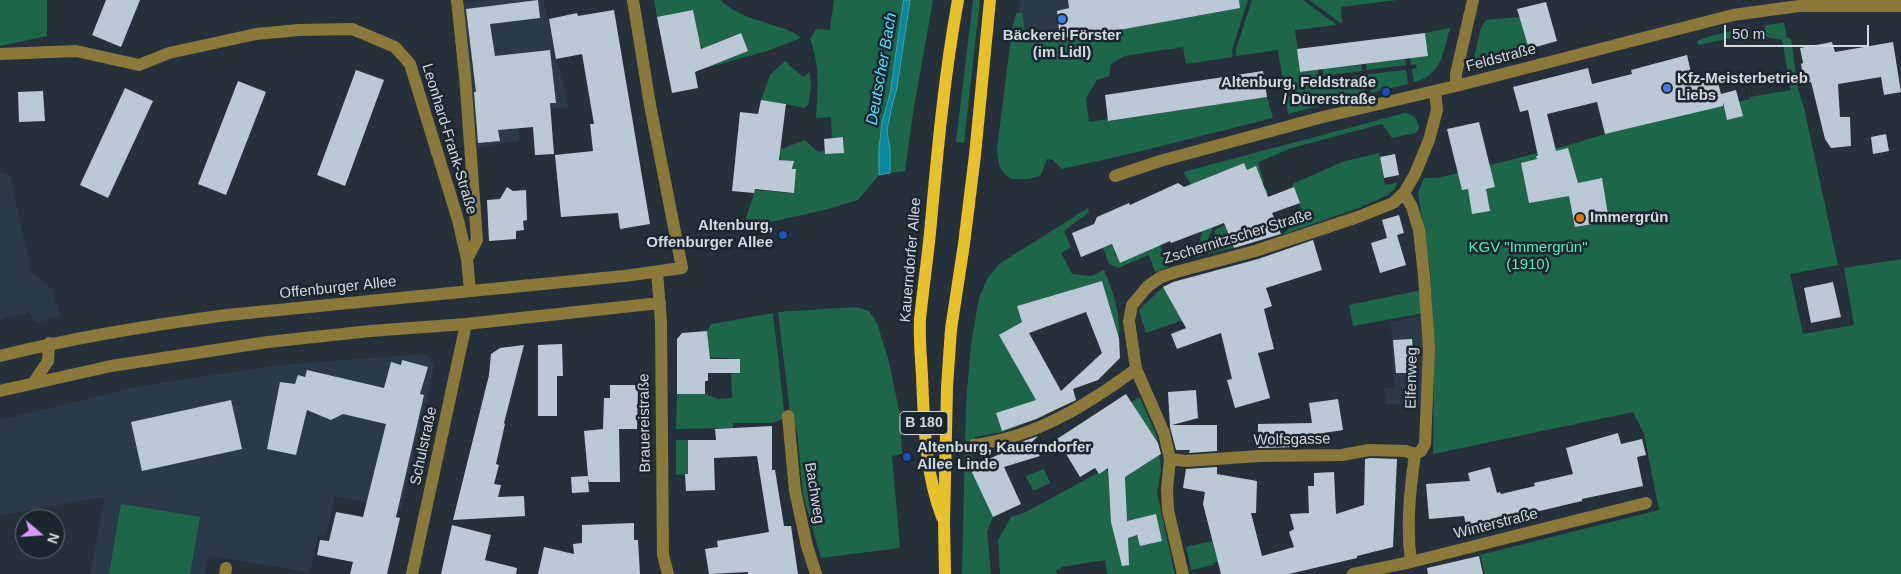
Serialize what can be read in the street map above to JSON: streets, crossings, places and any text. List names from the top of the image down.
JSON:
{
  "streets": {
    "main road": ["Kauerndorfer Allee", "B 180"],
    "street": [
      "Feldstraße",
      "Leonhard-Frank-Straße",
      "Zschernitzscher Straße",
      "Offenburger Allee",
      "Elfenweg",
      "Brauereistraße",
      "Wolfsgasse",
      "Schulstraße",
      "Bachweg",
      "Winterstraße"
    ]
  },
  "crossings": [
    ["Feldstraße", "Zschernitzscher Straße"],
    ["Leonhard-Frank-Straße", "Offenburger Allee"],
    ["Zschernitzscher Straße", "Elfenweg"],
    ["Zschernitzscher Straße", "Wolfsgasse"],
    ["Offenburger Allee", "Brauereistraße"],
    ["Elfenweg", "Wolfsgasse"],
    ["Elfenweg", "Winterstraße"]
  ],
  "water": ["Deutscher Bach"],
  "parks": ["KGV \"Immergrün\" (1910)"],
  "places": [
    "Bäckerei Förster (im Lidl)",
    "Kfz-Meisterbetrieb Liebs",
    "Altenburg, Feldstraße / Dürerstraße",
    "Immergrün",
    "Altenburg, Offenburger Allee",
    "Altenburg, Kauerndorfer Allee Linde"
  ],
  "scale_bar": "50 m",
  "north": "right"
}
